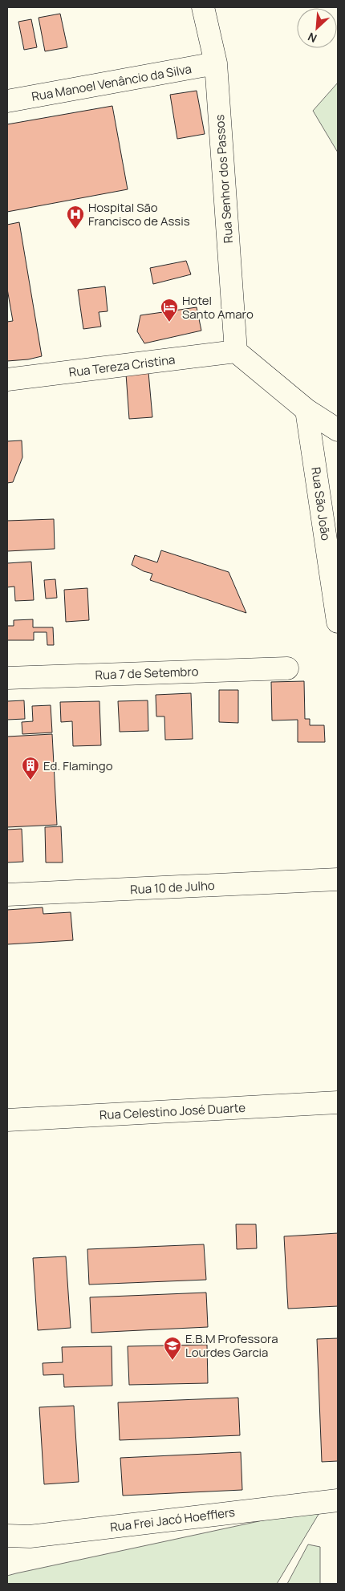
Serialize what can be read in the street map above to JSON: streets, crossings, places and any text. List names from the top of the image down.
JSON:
{
  "streets": {
    "street": [
      "Rua Manoel Venâncio da Silva",
      "Rua Senhor dos Passos",
      "Rua Tereza Cristina",
      "Rua São João",
      "Rua 7 de Setembro",
      "Rua 10 de Julho",
      "Rua Celestino José Duarte",
      "Rua Frei Jacó Hoefflers"
    ]
  },
  "crossings": [
    ["Rua Manoel Venâncio da Silva", "Rua Senhor dos Passos"],
    ["Rua Senhor dos Passos", "Rua Tereza Cristina"]
  ],
  "places": {
    "hospital": ["Hospital São Francisco de Assis"],
    "hotel": ["Hotel Santo Amaro"],
    "building": ["Ed. Flamingo"],
    "school or university": ["E.B.M Professora Lourdes Garcia"]
  },
  "north": "bottom left"
}
